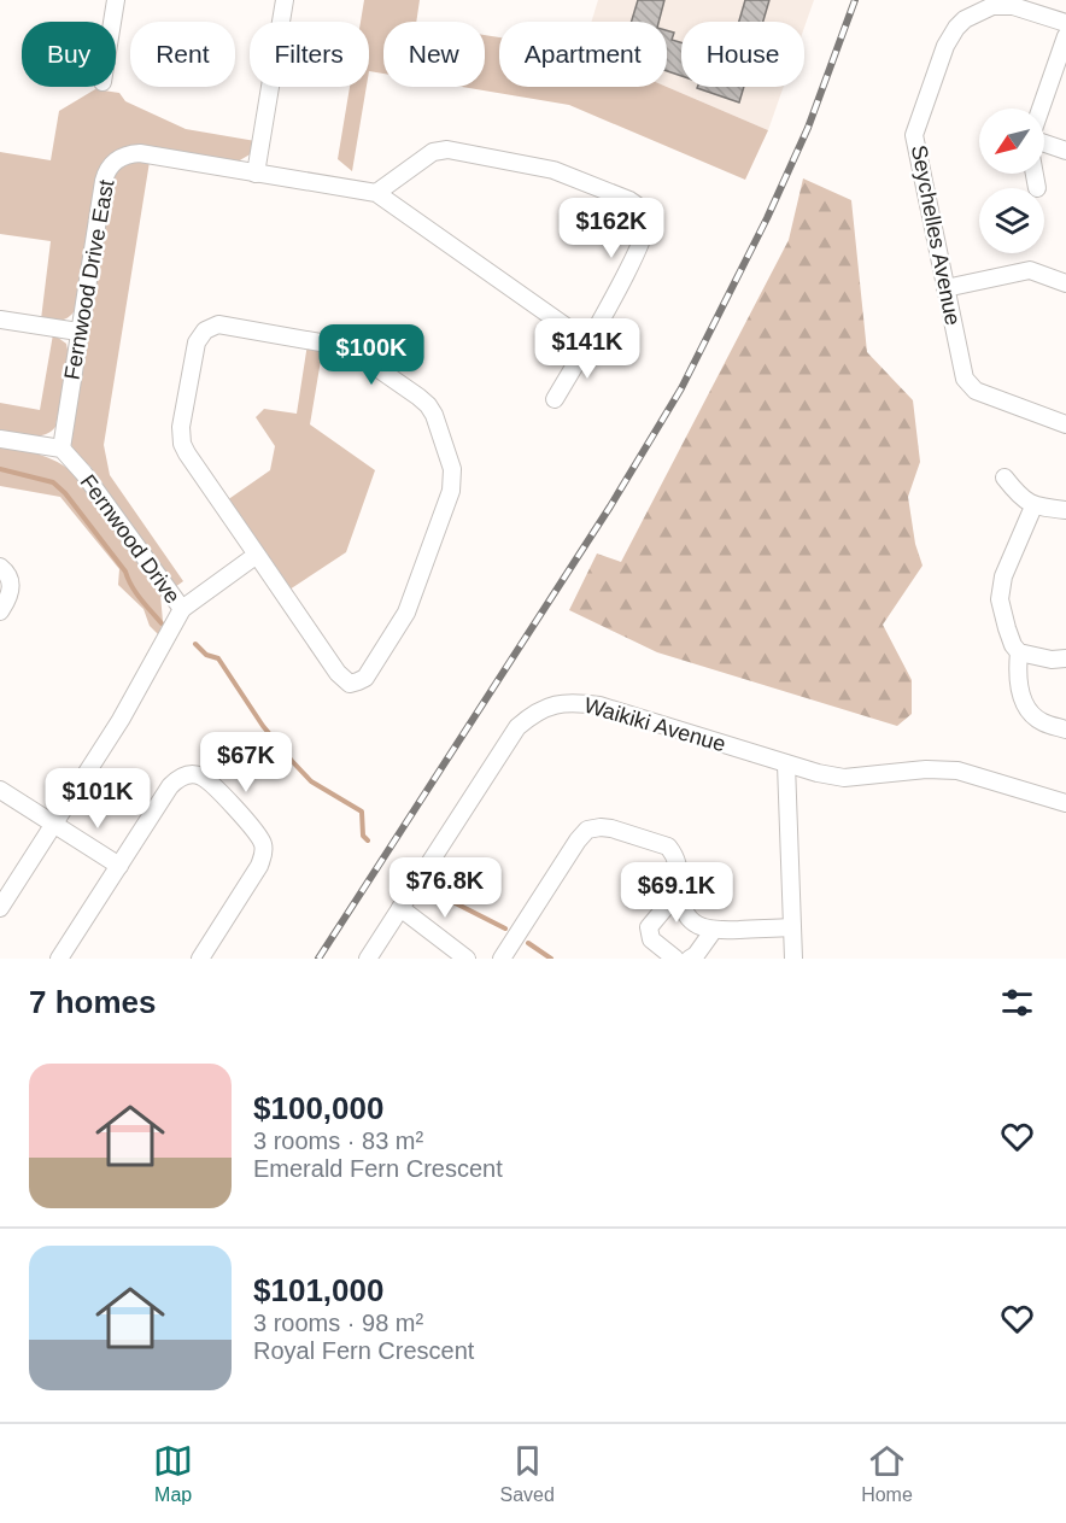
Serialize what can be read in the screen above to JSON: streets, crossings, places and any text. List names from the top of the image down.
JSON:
{
  "streets": {
    "street": [
      "Seychelles Avenue",
      "Fernwood Drive East",
      "Fernwood Drive",
      "Waikiki Avenue"
    ]
  },
  "crossings": [
    ["Fernwood Drive East", "Fernwood Drive"]
  ],
  "north": "bottom left",
  "page": {
    "chip": [
      "Buy",
      "Rent",
      "Filters",
      "New",
      "Apartment",
      "House"
    ],
    "price": [
      "$162K",
      "$141K",
      "$100K",
      "$67K",
      "$101K",
      "$76.8K",
      "$69.1K"
    ],
    "heading": "7 homes",
    "list": [
      {
        "name": "$100,000",
        "note": "3 rooms · 83 m² · Emerald Fern Crescent"
      },
      {
        "name": "$101,000",
        "note": "3 rooms · 98 m² · Royal Fern Crescent"
      }
    ],
    "tabs": ["Map", "Saved", "Home"]
  }
}
